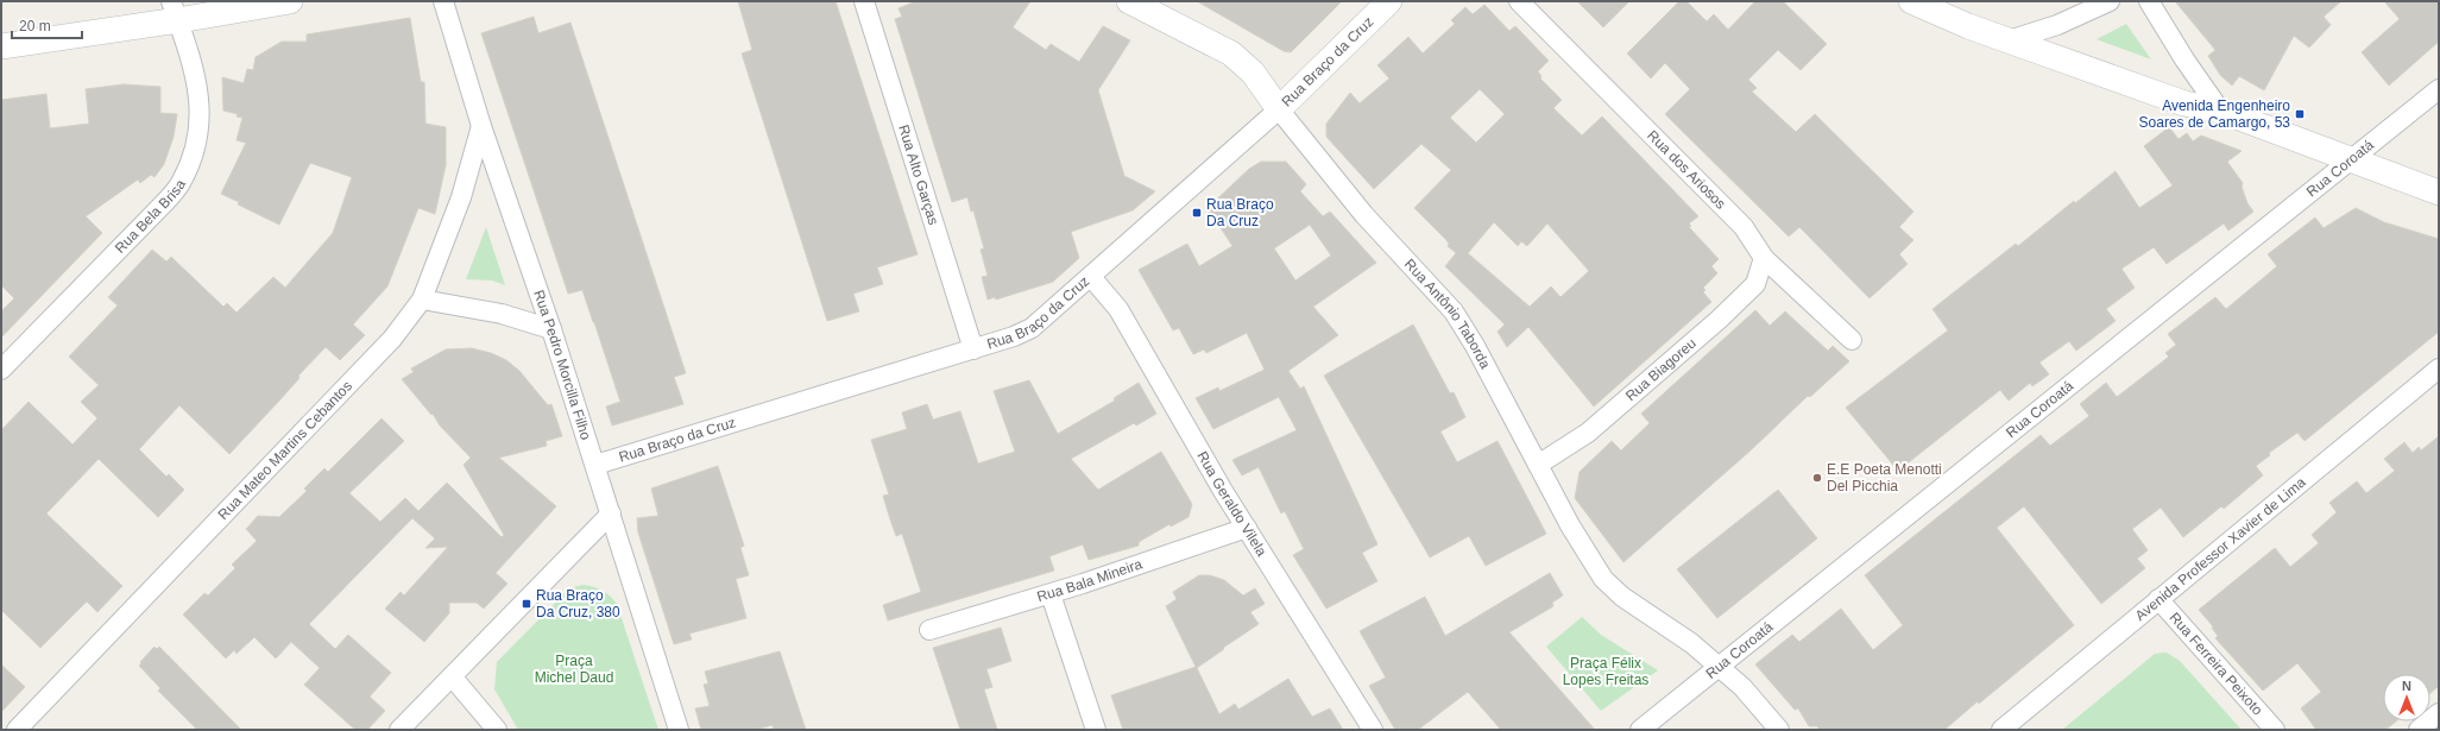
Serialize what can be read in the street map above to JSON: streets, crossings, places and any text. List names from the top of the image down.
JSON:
{
  "streets": {
    "street": [
      "Rua Braço da Cruz",
      "Rua Coroatá",
      "Rua dos Ariosos",
      "Rua Alto Garças",
      "Rua Bela Brisa",
      "Rua Antônio Taborda",
      "Rua Pedro Morcilla Filho",
      "Rua Biagoreu",
      "Rua Mateo Martins Cebantos",
      "Rua Geraldo Vilela",
      "Avenida Professor Xavier de Lima",
      "Rua Bala Mineira",
      "Rua Ferreira Peixoto"
    ]
  },
  "crossings": [
    ["Rua Braço da Cruz", "Rua Alto Garças"],
    ["Rua Braço da Cruz", "Rua Antônio Taborda"],
    ["Rua Braço da Cruz", "Rua Pedro Morcilla Filho"],
    ["Rua Braço da Cruz", "Rua Geraldo Vilela"],
    ["Rua Coroatá", "Rua Antônio Taborda"],
    ["Rua dos Ariosos", "Rua Biagoreu"],
    ["Rua Antônio Taborda", "Rua Biagoreu"],
    ["Rua Pedro Morcilla Filho", "Rua Mateo Martins Cebantos"],
    ["Rua Geraldo Vilela", "Rua Bala Mineira"],
    ["Avenida Professor Xavier de Lima", "Rua Ferreira Peixoto"]
  ],
  "parks": ["Praça Michel Daud", "Praça Félix Lopes Freitas"],
  "places": {
    "transit": ["Avenida Engenheiro Soares de Camargo, 53", "Rua Braço Da Cruz", "Rua Braço Da Cruz, 380"],
    "other": ["E.E Poeta Menotti Del Picchia"]
  },
  "scale_bar": "20 m",
  "north": "top"
}
